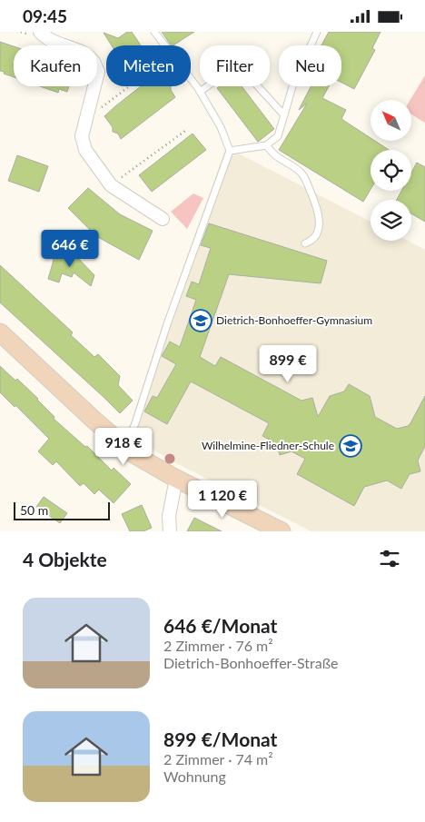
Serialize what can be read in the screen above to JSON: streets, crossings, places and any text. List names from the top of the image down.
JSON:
{
  "places": {
    "school or university": ["Dietrich-Bonhoeffer-Gymnasium", "Wilhelmine-Fliedner-Schule"]
  },
  "scale_bar": "50 m",
  "north": "top left",
  "page": {
    "status": "09:45",
    "chip": [
      "Kaufen",
      "Mieten",
      "Filter",
      "Neu"
    ],
    "price": [
      "646 €",
      "899 €",
      "918 €",
      "1 120 €"
    ],
    "scale": "50 m",
    "heading": "4 Objekte",
    "list": [
      {
        "name": "646 €/Monat",
        "note": "2 Zimmer · 76 m² · Dietrich-Bonhoeffer-Straße"
      },
      {
        "name": "899 €/Monat",
        "note": "2 Zimmer · 74 m² · Wohnung"
      }
    ]
  }
}
